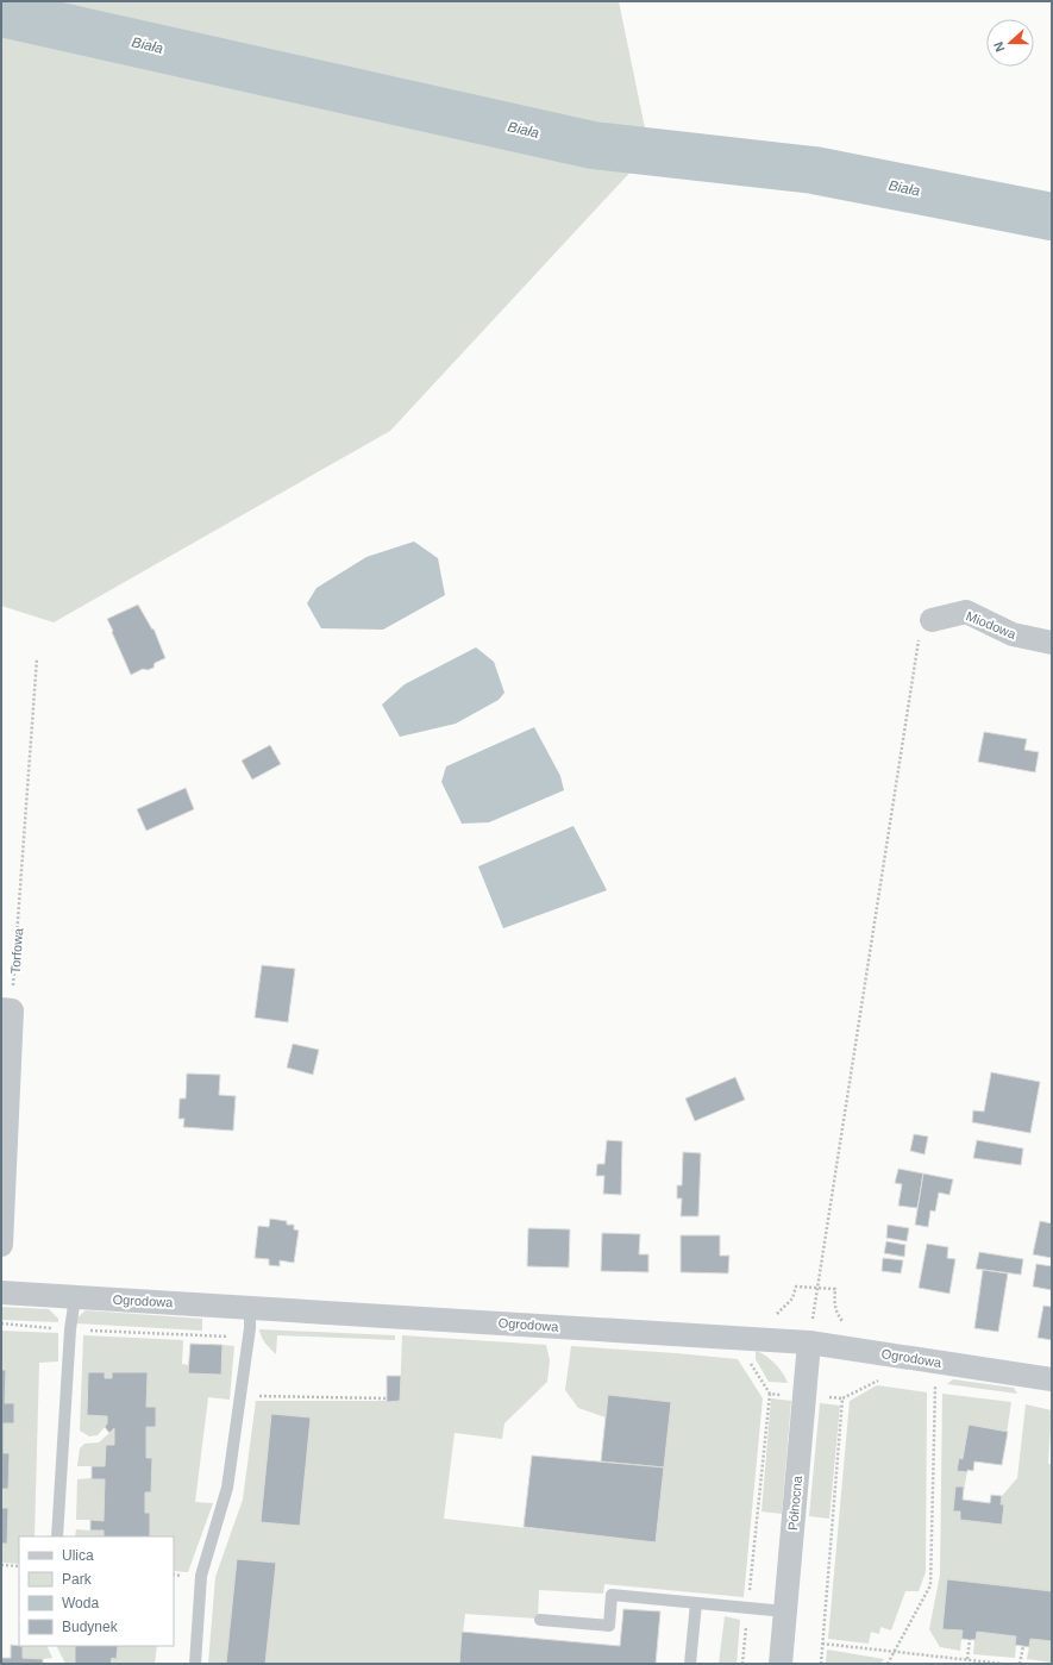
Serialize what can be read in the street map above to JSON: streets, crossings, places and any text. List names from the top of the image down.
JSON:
{
  "streets": {
    "street": ["Miodowa", "Ogrodowa", "Północna"],
    "path": ["Torfowa"]
  },
  "crossings": [
    ["Ogrodowa", "Północna"]
  ],
  "water": ["Biała"],
  "legend": [
    "Ulica",
    "Park",
    "Woda",
    "Budynek"
  ],
  "north": "left"
}
